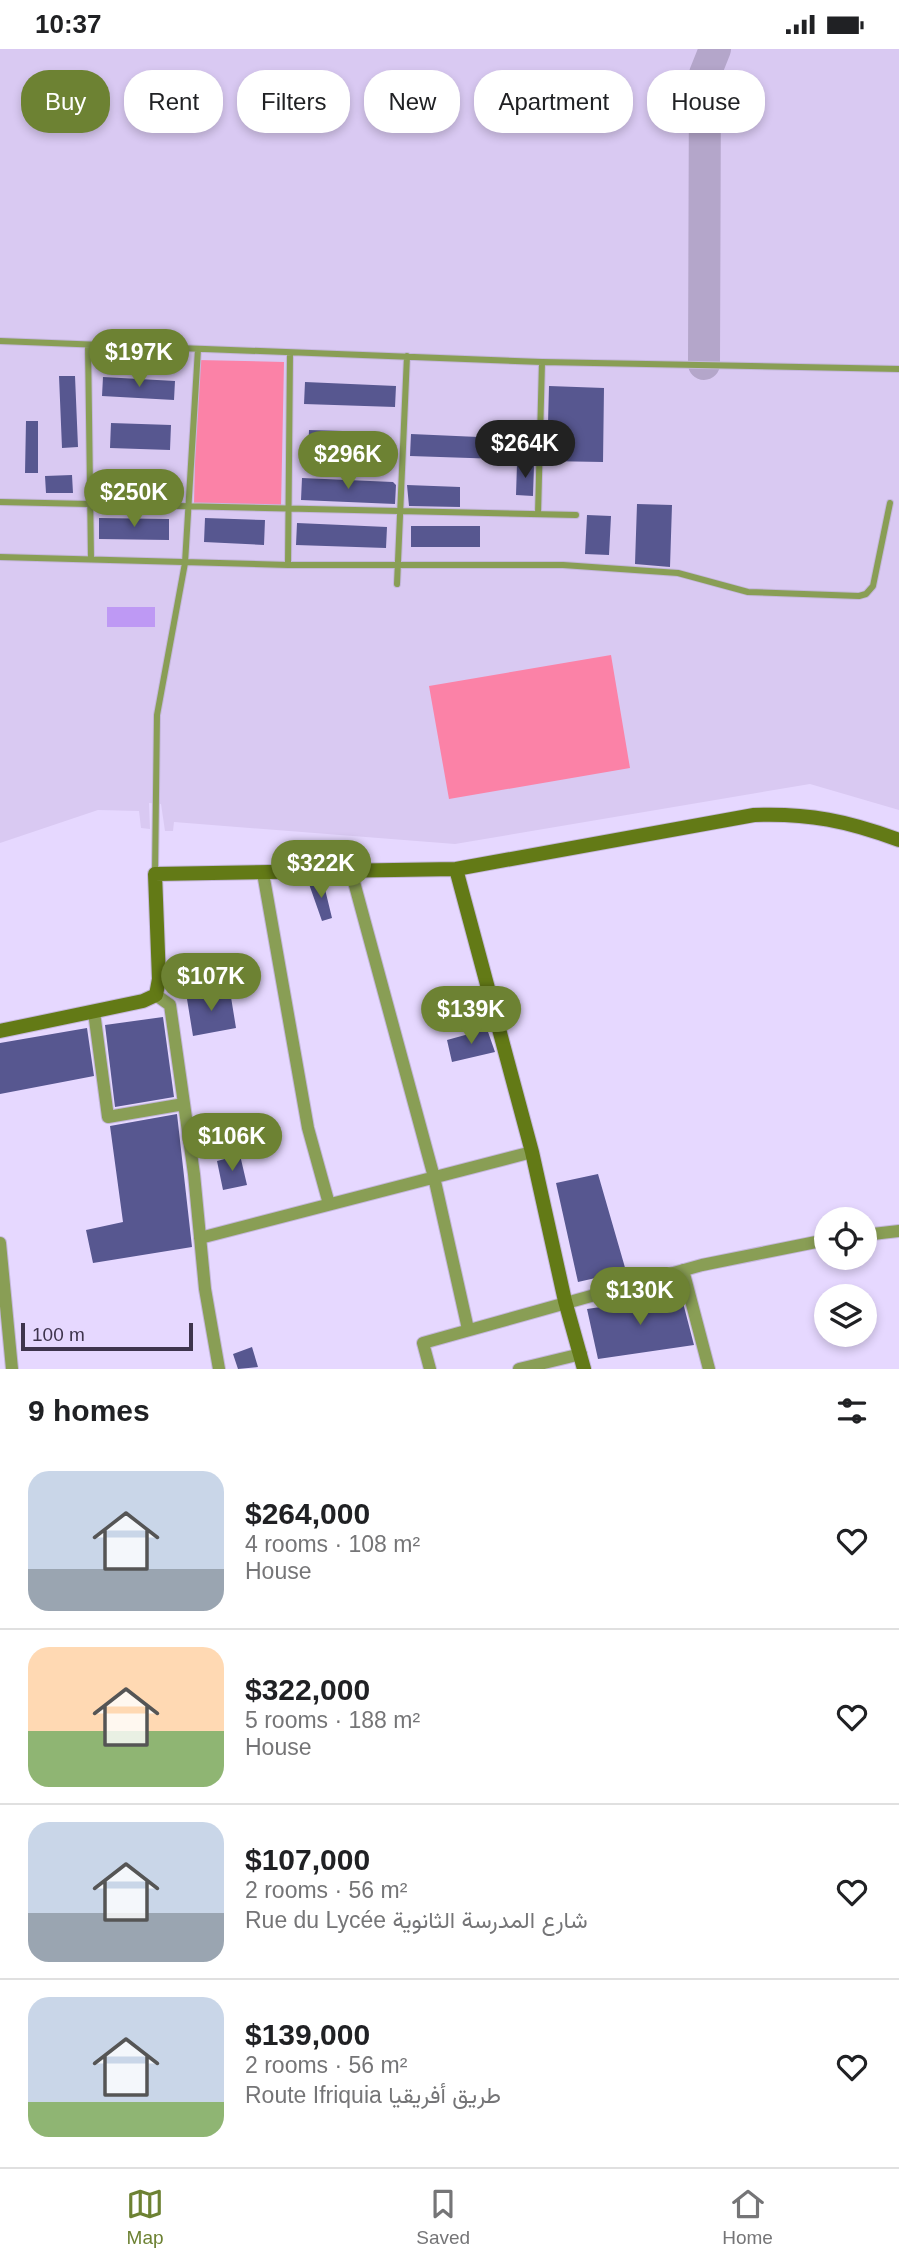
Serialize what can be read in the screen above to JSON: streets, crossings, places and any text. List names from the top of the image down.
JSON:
{
  "scale_bar": "100 m",
  "page": {
    "status": "10:37",
    "chip": [
      "Buy",
      "Rent",
      "Filters",
      "New",
      "Apartment",
      "House"
    ],
    "price": [
      "$197K",
      "$264K",
      "$296K",
      "$250K",
      "$322K",
      "$107K",
      "$139K",
      "$106K",
      "$130K"
    ],
    "scale": "100 m",
    "heading": "9 homes",
    "list": [
      {
        "name": "$264,000",
        "note": "4 rooms · 108 m² · House"
      },
      {
        "name": "$322,000",
        "note": "5 rooms · 188 m² · House"
      },
      {
        "name": "$107,000",
        "note": "2 rooms · 56 m² · Rue du Lycée شارع المدرسة الثانوية"
      },
      {
        "name": "$139,000",
        "note": "2 rooms · 56 m² · Route Ifriquia طريق أفريقيا"
      }
    ],
    "tabs": ["Map", "Saved", "Home"]
  }
}
